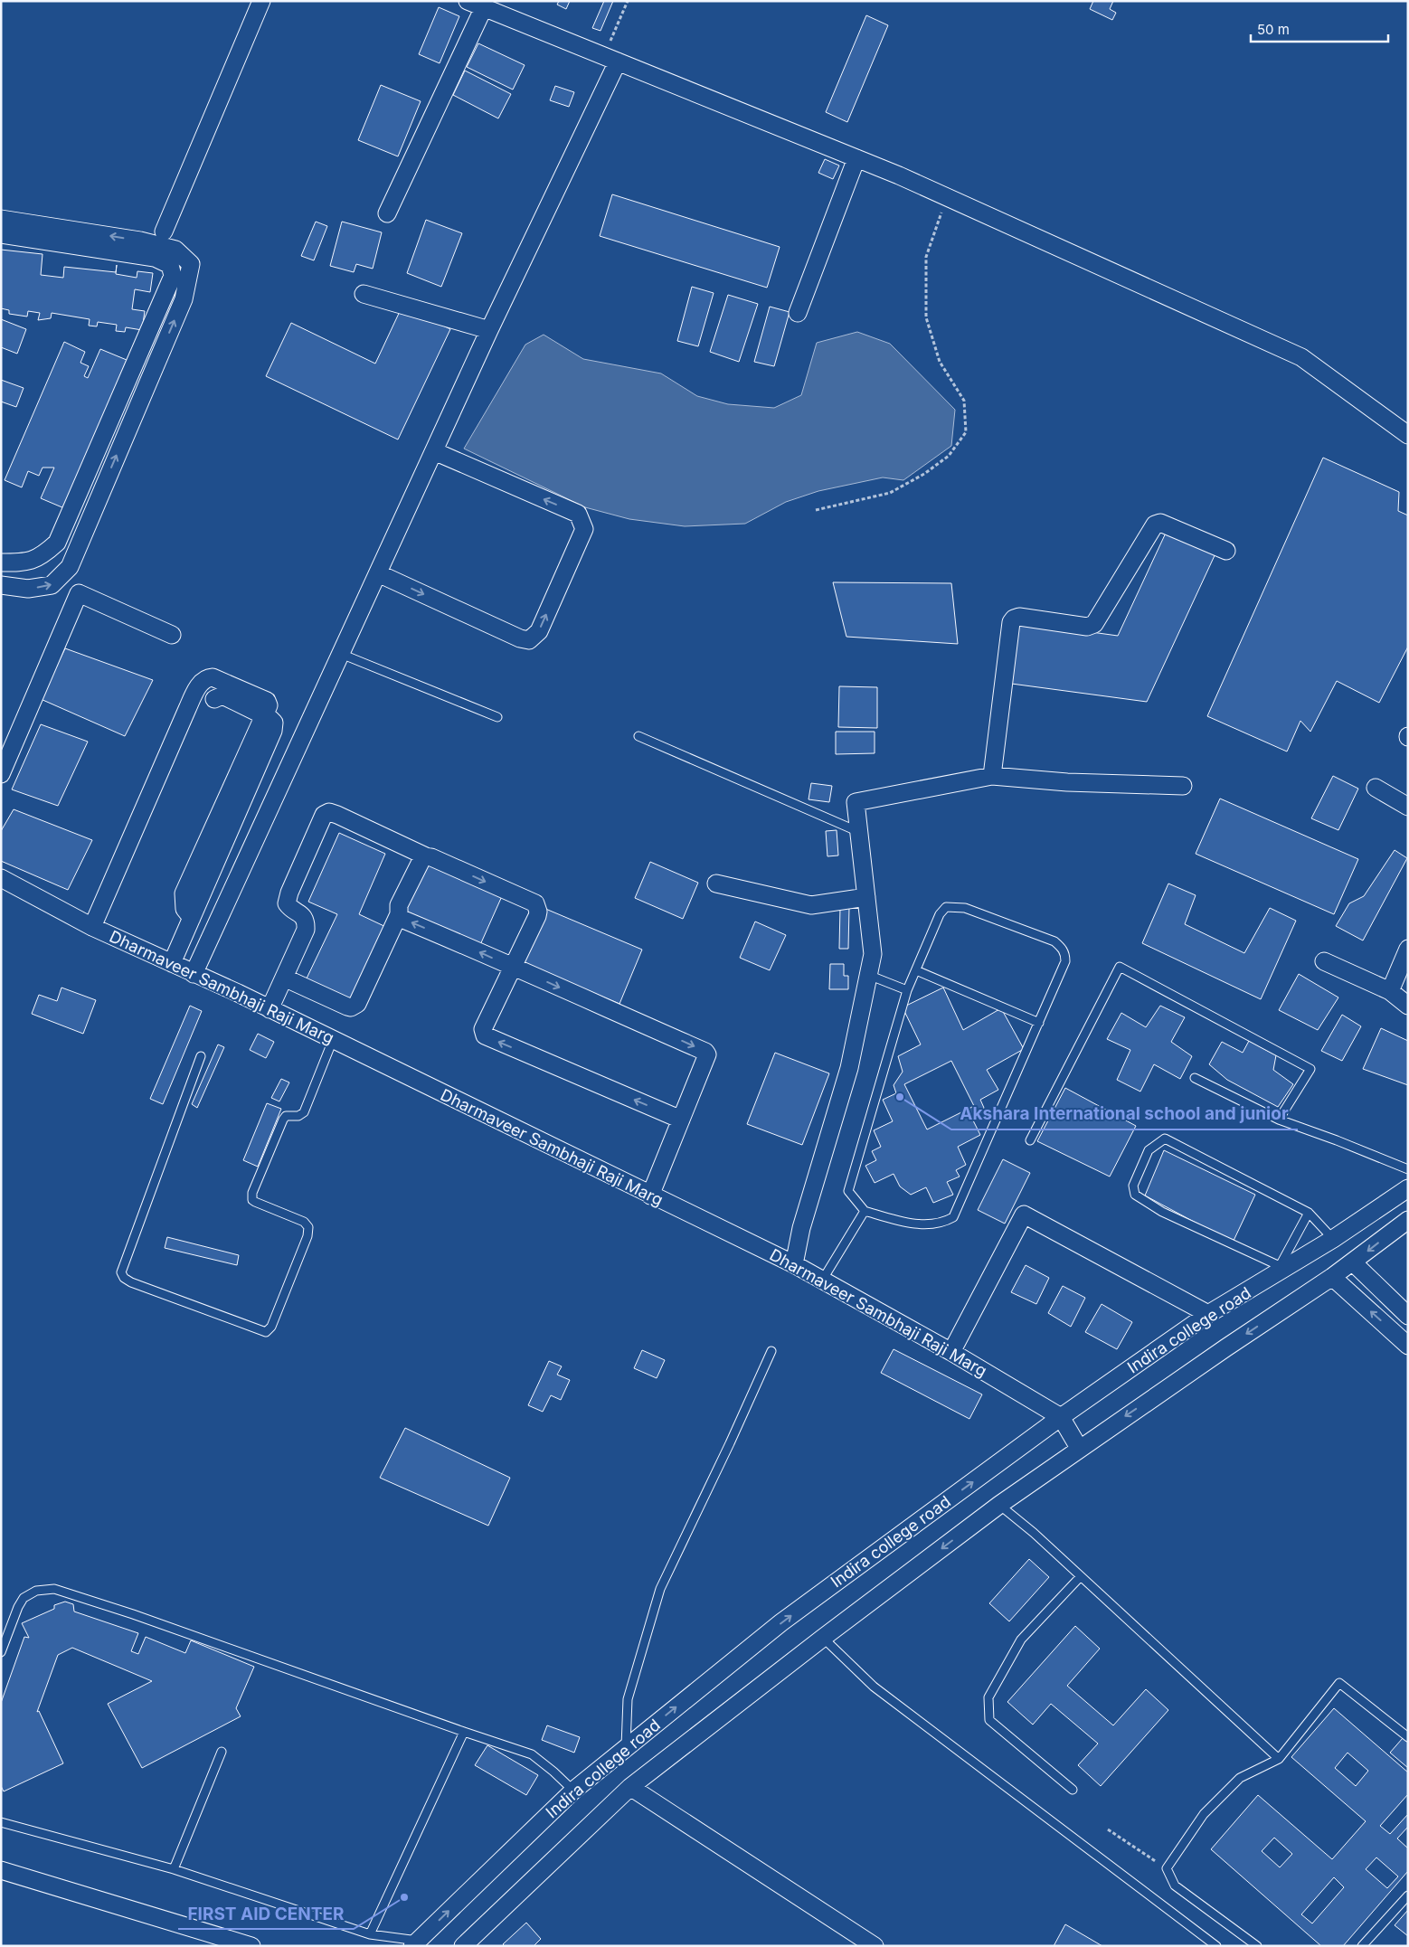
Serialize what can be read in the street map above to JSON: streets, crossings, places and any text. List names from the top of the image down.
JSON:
{
  "streets": {
    "street": ["Dharmaveer Sambhaji Raji Marg", "Indira college road"]
  },
  "crossings": [
    ["Dharmaveer Sambhaji Raji Marg", "Indira college road"]
  ],
  "places": ["Akshara International school and junior", "FIRST AID CENTER"],
  "scale_bar": "50 m"
}
